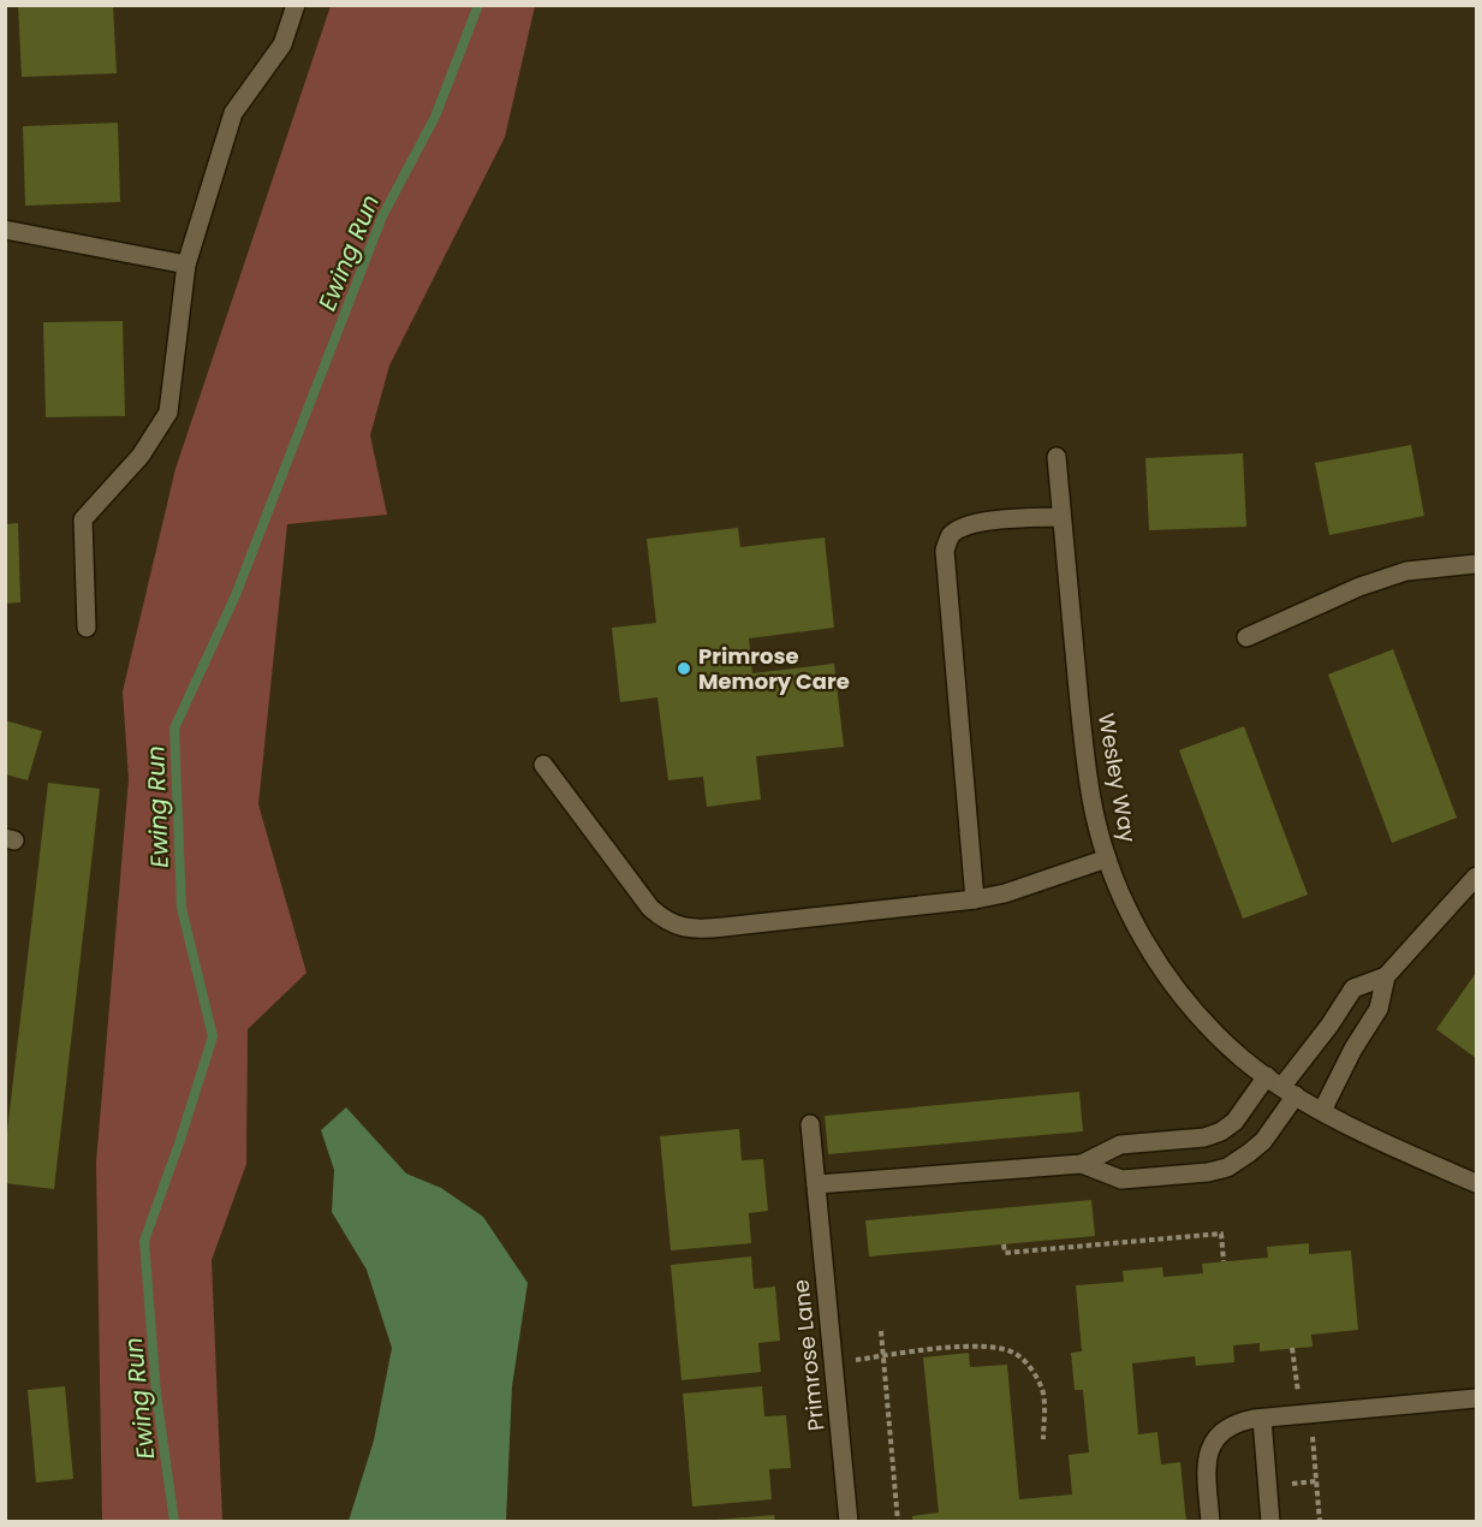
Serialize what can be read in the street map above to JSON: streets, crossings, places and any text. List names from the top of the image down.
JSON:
{
  "streets": {
    "street": ["Wesley Way", "Primrose Lane"]
  },
  "water": ["Ewing Run"],
  "places": ["Primrose Memory Care"]
}
